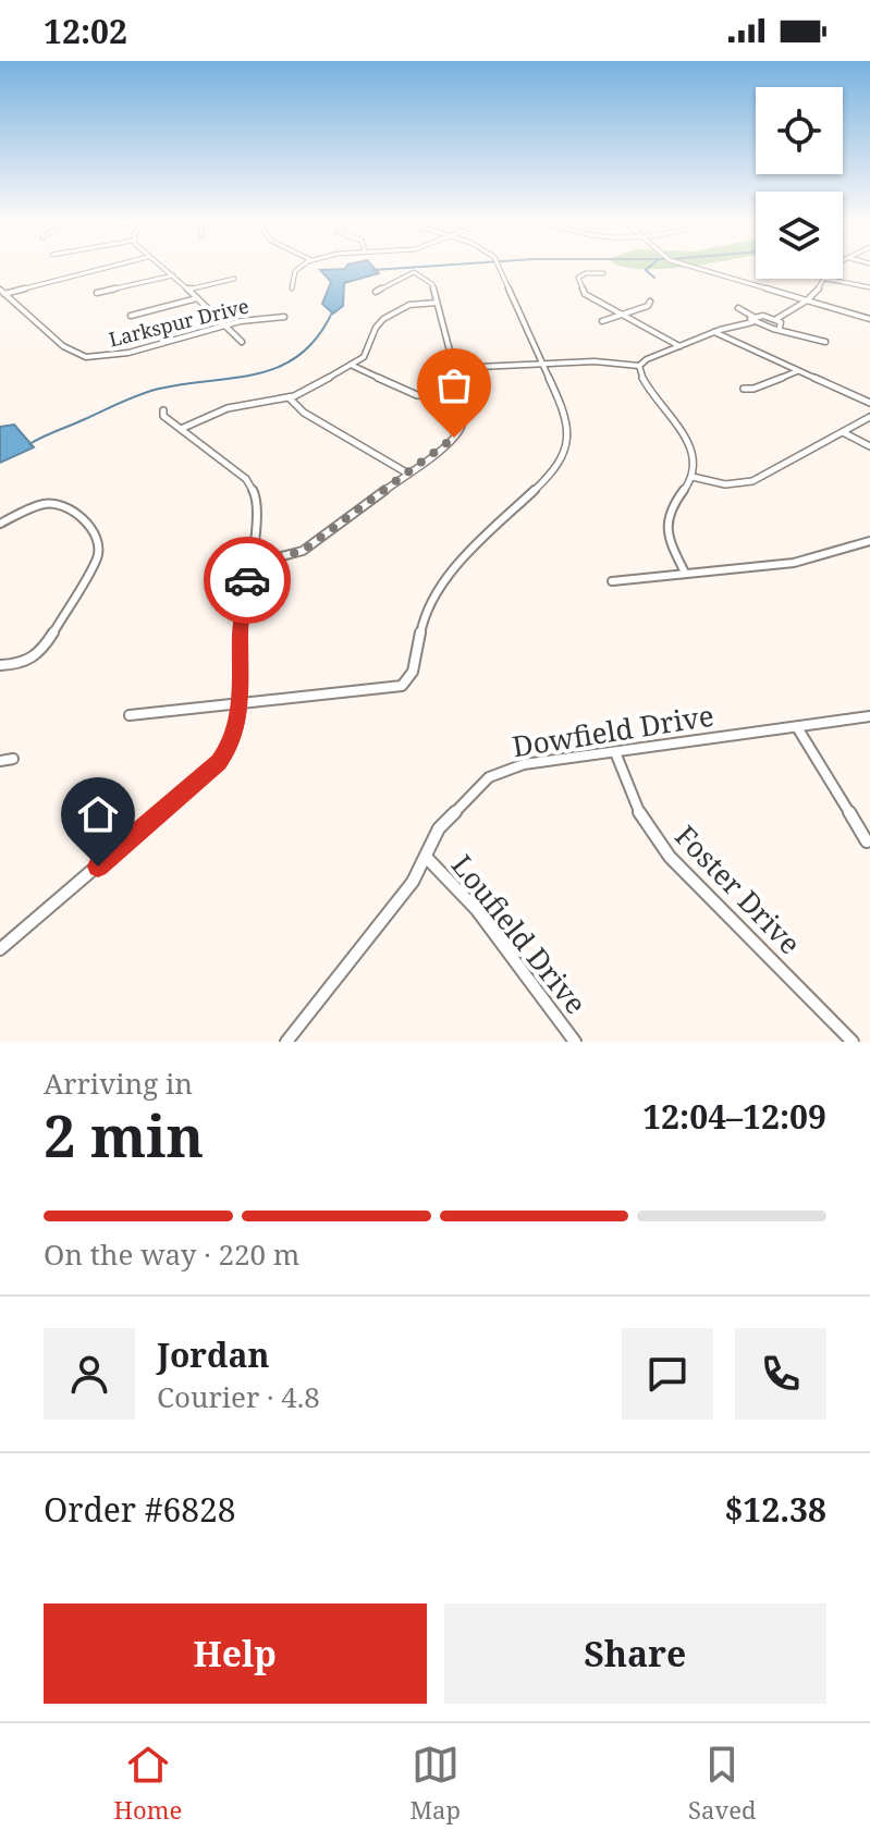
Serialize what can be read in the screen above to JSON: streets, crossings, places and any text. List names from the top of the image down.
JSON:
{
  "streets": {
    "street": [
      "Larkspur Drive",
      "Dowfield Drive",
      "Foster Drive",
      "Loufield Drive"
    ]
  },
  "crossings": [
    ["Dowfield Drive", "Foster Drive"],
    ["Dowfield Drive", "Loufield Drive"]
  ],
  "page": {
    "status": "12:02",
    "heading": ["2 min", "Arriving in", "12:04–12:09"],
    "panel": [
      "Jordan",
      "Courier · 4.8",
      "Order #6828",
      "$12.38"
    ],
    "bar": "On the way · 220 m",
    "buttons": ["Help", "Share"],
    "tabs": ["Home", "Map", "Saved"]
  }
}
